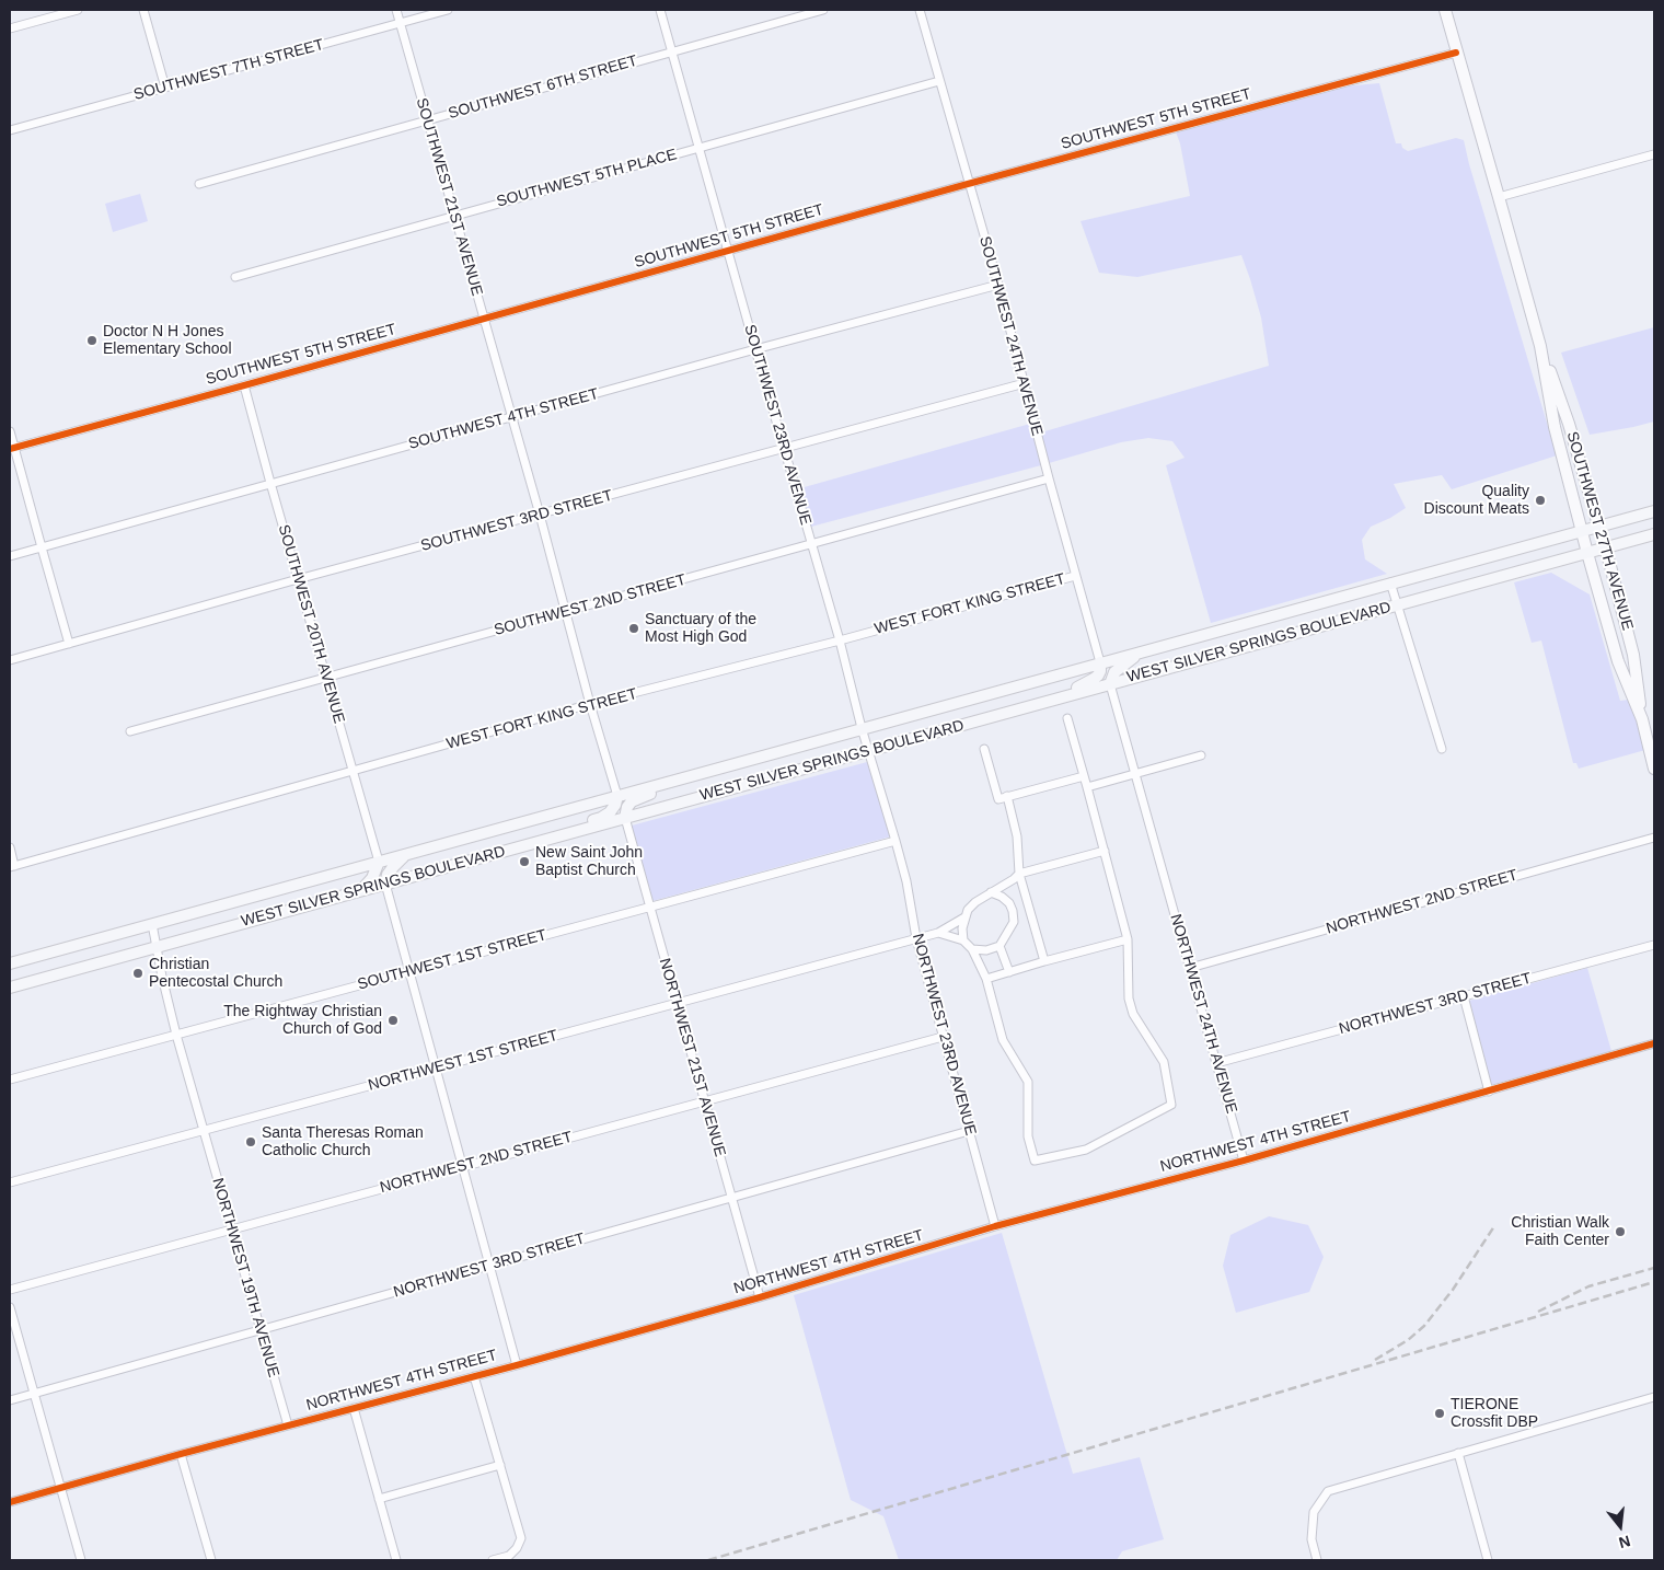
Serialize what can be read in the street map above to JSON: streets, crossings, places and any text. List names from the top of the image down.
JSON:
{
  "streets": {
    "main road": ["SOUTHWEST 27TH AVENUE", "WEST SILVER SPRINGS BOULEVARD"],
    "street": [
      "SOUTHWEST 7TH STREET",
      "SOUTHWEST 6TH STREET",
      "SOUTHWEST 5TH STREET",
      "SOUTHWEST 5TH PLACE",
      "SOUTHWEST 21ST AVENUE",
      "SOUTHWEST 24TH AVENUE",
      "SOUTHWEST 4TH STREET",
      "SOUTHWEST 23RD AVENUE",
      "SOUTHWEST 3RD STREET",
      "WEST FORT KING STREET",
      "SOUTHWEST 2ND STREET",
      "SOUTHWEST 20TH AVENUE",
      "NORTHWEST 2ND STREET",
      "SOUTHWEST 1ST STREET",
      "NORTHWEST 3RD STREET",
      "NORTHWEST 24TH AVENUE",
      "NORTHWEST 23RD AVENUE",
      "NORTHWEST 21ST AVENUE",
      "NORTHWEST 1ST STREET",
      "NORTHWEST 4TH STREET",
      "NORTHWEST 19TH AVENUE"
    ]
  },
  "crossings": [
    ["SOUTHWEST 7TH STREET", "SOUTHWEST 21ST AVENUE"],
    ["SOUTHWEST 6TH STREET", "SOUTHWEST 21ST AVENUE"],
    ["SOUTHWEST 6TH STREET", "SOUTHWEST 23RD AVENUE"],
    ["SOUTHWEST 5TH STREET", "SOUTHWEST 21ST AVENUE"],
    ["SOUTHWEST 5TH STREET", "SOUTHWEST 24TH AVENUE"],
    ["SOUTHWEST 5TH STREET", "SOUTHWEST 23RD AVENUE"],
    ["SOUTHWEST 5TH STREET", "SOUTHWEST 27TH AVENUE"],
    ["SOUTHWEST 5TH STREET", "SOUTHWEST 20TH AVENUE"],
    ["SOUTHWEST 5TH PLACE", "SOUTHWEST 21ST AVENUE"],
    ["SOUTHWEST 5TH PLACE", "SOUTHWEST 24TH AVENUE"],
    ["SOUTHWEST 5TH PLACE", "SOUTHWEST 23RD AVENUE"],
    ["SOUTHWEST 21ST AVENUE", "SOUTHWEST 4TH STREET"],
    ["SOUTHWEST 21ST AVENUE", "SOUTHWEST 3RD STREET"],
    ["SOUTHWEST 21ST AVENUE", "WEST FORT KING STREET"],
    ["SOUTHWEST 21ST AVENUE", "SOUTHWEST 2ND STREET"],
    ["SOUTHWEST 21ST AVENUE", "WEST SILVER SPRINGS BOULEVARD"],
    ["SOUTHWEST 24TH AVENUE", "SOUTHWEST 4TH STREET"],
    ["SOUTHWEST 24TH AVENUE", "SOUTHWEST 3RD STREET"],
    ["SOUTHWEST 24TH AVENUE", "WEST FORT KING STREET"],
    ["SOUTHWEST 24TH AVENUE", "SOUTHWEST 2ND STREET"],
    ["SOUTHWEST 24TH AVENUE", "WEST SILVER SPRINGS BOULEVARD"],
    ["SOUTHWEST 4TH STREET", "SOUTHWEST 23RD AVENUE"],
    ["SOUTHWEST 4TH STREET", "SOUTHWEST 20TH AVENUE"],
    ["SOUTHWEST 23RD AVENUE", "SOUTHWEST 3RD STREET"],
    ["SOUTHWEST 23RD AVENUE", "WEST FORT KING STREET"],
    ["SOUTHWEST 23RD AVENUE", "SOUTHWEST 2ND STREET"],
    ["SOUTHWEST 23RD AVENUE", "WEST SILVER SPRINGS BOULEVARD"],
    ["SOUTHWEST 23RD AVENUE", "SOUTHWEST 1ST STREET"],
    ["SOUTHWEST 23RD AVENUE", "NORTHWEST 23RD AVENUE"],
    ["SOUTHWEST 3RD STREET", "SOUTHWEST 20TH AVENUE"],
    ["SOUTHWEST 27TH AVENUE", "WEST SILVER SPRINGS BOULEVARD"],
    ["WEST FORT KING STREET", "SOUTHWEST 20TH AVENUE"],
    ["SOUTHWEST 2ND STREET", "SOUTHWEST 20TH AVENUE"],
    ["SOUTHWEST 20TH AVENUE", "WEST SILVER SPRINGS BOULEVARD"],
    ["WEST SILVER SPRINGS BOULEVARD", "NORTHWEST 21ST AVENUE"],
    ["WEST SILVER SPRINGS BOULEVARD", "NORTHWEST 19TH AVENUE"],
    ["NORTHWEST 2ND STREET", "NORTHWEST 24TH AVENUE"],
    ["NORTHWEST 2ND STREET", "NORTHWEST 23RD AVENUE"],
    ["NORTHWEST 2ND STREET", "NORTHWEST 21ST AVENUE"],
    ["NORTHWEST 2ND STREET", "NORTHWEST 19TH AVENUE"],
    ["SOUTHWEST 1ST STREET", "NORTHWEST 23RD AVENUE"],
    ["SOUTHWEST 1ST STREET", "NORTHWEST 21ST AVENUE"],
    ["SOUTHWEST 1ST STREET", "NORTHWEST 19TH AVENUE"],
    ["NORTHWEST 3RD STREET", "NORTHWEST 24TH AVENUE"],
    ["NORTHWEST 3RD STREET", "NORTHWEST 23RD AVENUE"],
    ["NORTHWEST 3RD STREET", "NORTHWEST 21ST AVENUE"],
    ["NORTHWEST 3RD STREET", "NORTHWEST 19TH AVENUE"],
    ["NORTHWEST 24TH AVENUE", "NORTHWEST 4TH STREET"],
    ["NORTHWEST 23RD AVENUE", "NORTHWEST 1ST STREET"],
    ["NORTHWEST 23RD AVENUE", "NORTHWEST 4TH STREET"],
    ["NORTHWEST 21ST AVENUE", "NORTHWEST 1ST STREET"],
    ["NORTHWEST 21ST AVENUE", "NORTHWEST 4TH STREET"],
    ["NORTHWEST 1ST STREET", "NORTHWEST 19TH AVENUE"],
    ["NORTHWEST 4TH STREET", "NORTHWEST 19TH AVENUE"]
  ],
  "places": [
    "Doctor N H Jones Elementary School",
    "Quality Discount Meats",
    "Sanctuary of the Most High God",
    "New Saint John Baptist Church",
    "Christian Pentecostal Church",
    "The Rightway Christian Church of God",
    "Santa Theresas Roman Catholic Church",
    "Christian Walk Faith Center",
    "TIERONE Crossfit DBP"
  ],
  "north": "bottom"
}
